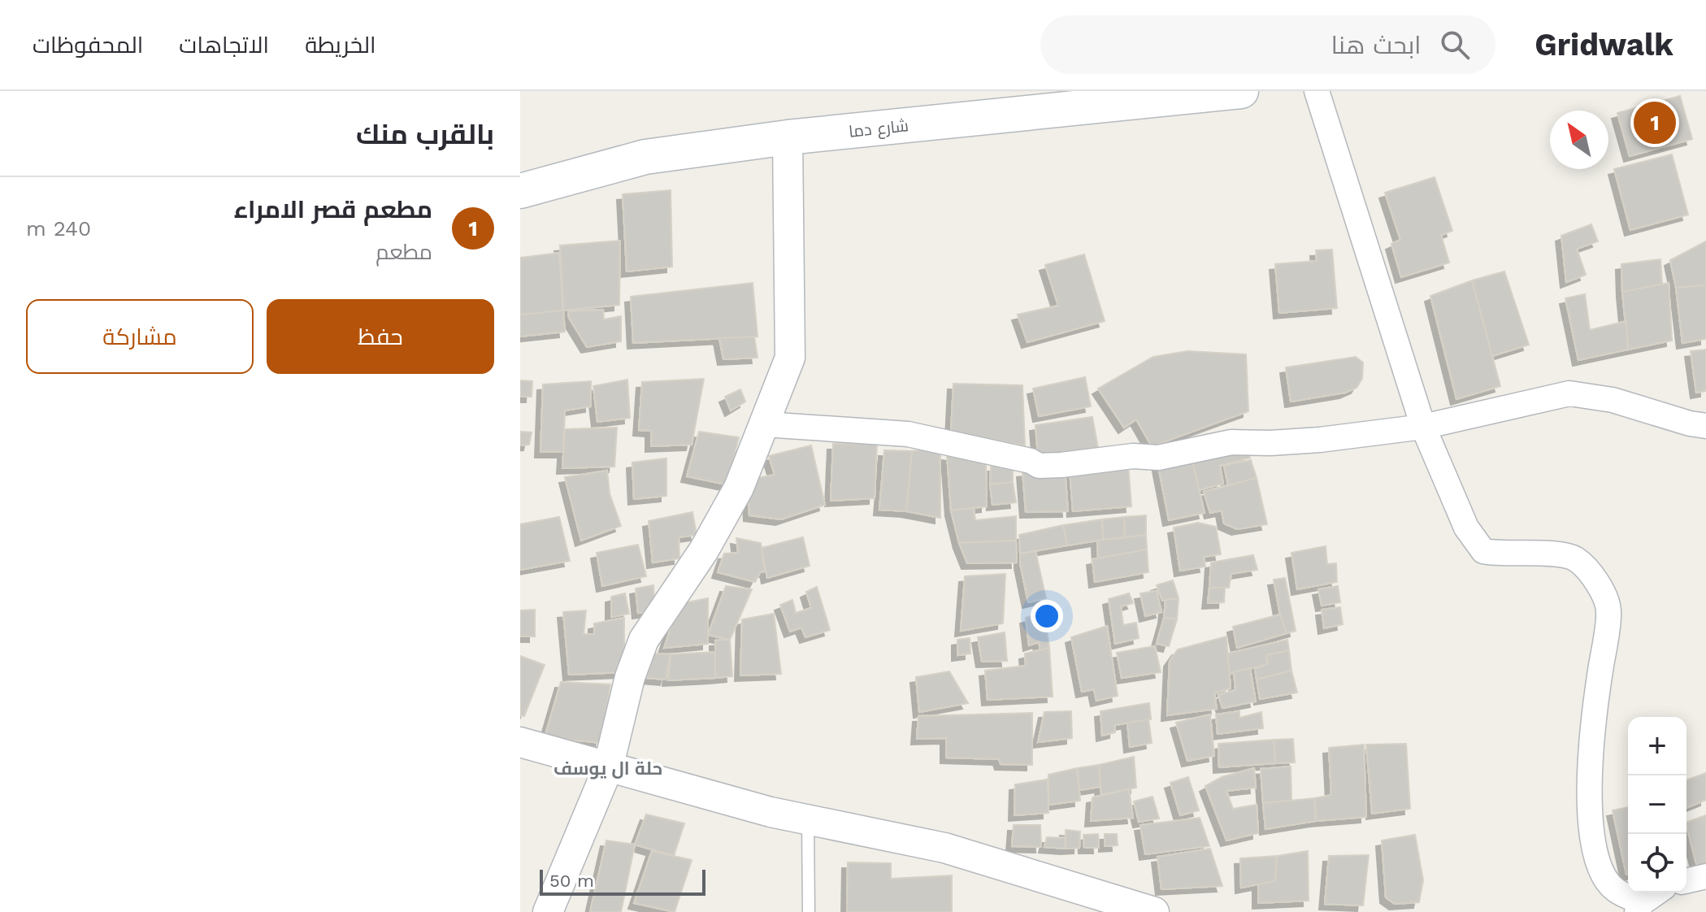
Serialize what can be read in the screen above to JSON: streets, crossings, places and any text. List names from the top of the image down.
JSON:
{
  "streets": {
    "main road": ["شارع دما"]
  },
  "districts": ["حلة ال يوسف"],
  "scale_bar": "50 m",
  "north": "top left",
  "page": {
    "header": "Gridwalk",
    "search": "ابحث هنا",
    "nav": ["الخريطة", "الاتجاهات", "المحفوظات"],
    "heading": "بالقرب منك",
    "pins": "1",
    "list": [
      {
        "mark": "1",
        "name": "مطعم قصر الامراء",
        "note": "مطعم",
        "value": "240 m"
      }
    ],
    "buttons": ["حفظ", "مشاركة"],
    "map_buttons": ["+", "−"],
    "scale": "50 m"
  }
}
